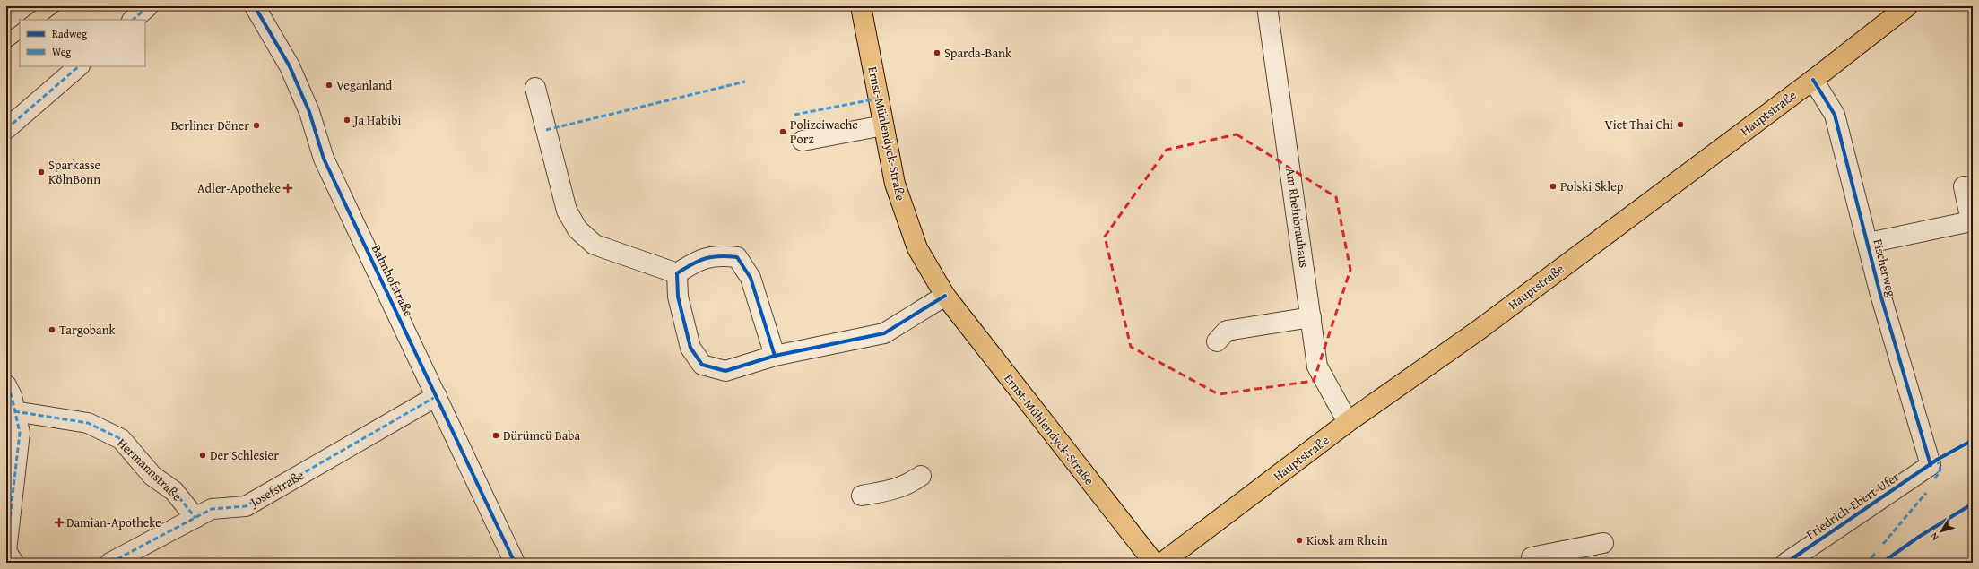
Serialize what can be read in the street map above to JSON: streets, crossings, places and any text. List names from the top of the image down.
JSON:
{
  "streets": {
    "main road": ["Hauptstraße", "Ernst-Mühlendyck-Straße"],
    "street": [
      "Am Rheinbrauhaus",
      "Fischerweg",
      "Bahnhofstraße",
      "Hermannstraße",
      "Josefstraße",
      "Friedrich-Ebert-Ufer"
    ]
  },
  "crossings": [
    ["Hauptstraße", "Am Rheinbrauhaus"],
    ["Hauptstraße", "Fischerweg"],
    ["Fischerweg", "Friedrich-Ebert-Ufer"],
    ["Bahnhofstraße", "Josefstraße"],
    ["Hermannstraße", "Josefstraße"]
  ],
  "places": {
    "other": [
      "Sparda-Bank",
      "Veganland",
      "Ja Habibi",
      "Viet Thai Chi",
      "Berliner Döner",
      "Polizeiwache Porz",
      "Sparkasse KölnBonn",
      "Polski Sklep",
      "Targobank",
      "Dürümcü Baba",
      "Der Schlesier",
      "Kiosk am Rhein"
    ],
    "health": ["Adler-Apotheke", "Damian-Apotheke"]
  },
  "legend": ["Radweg", "Weg"],
  "north": "bottom left"
}
